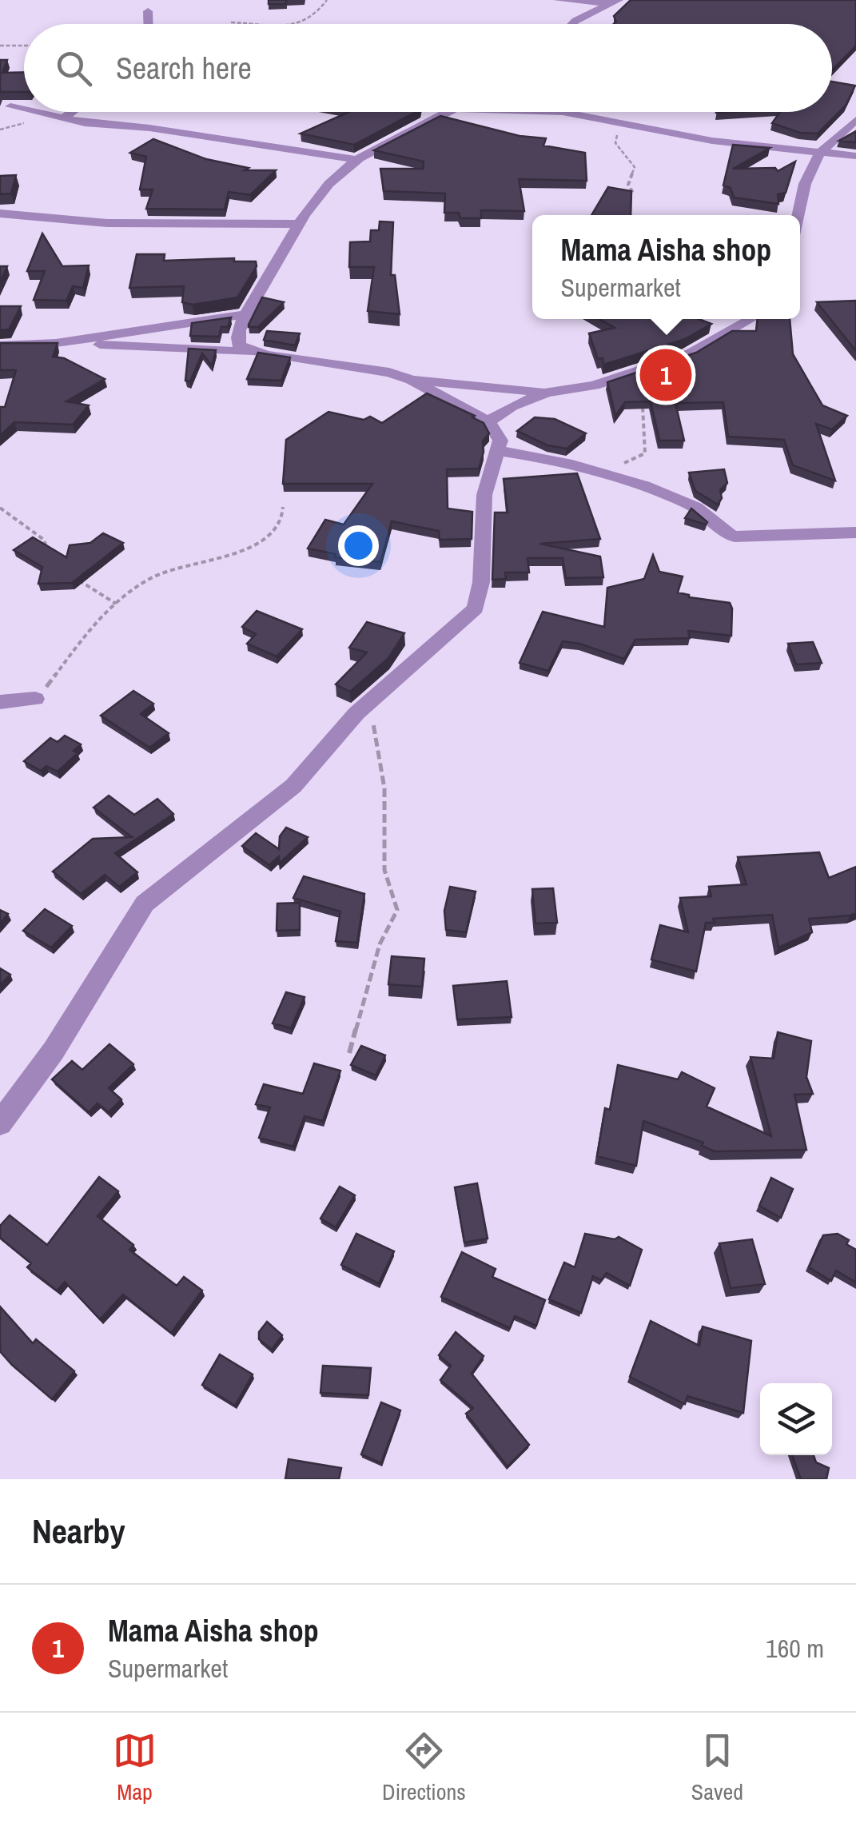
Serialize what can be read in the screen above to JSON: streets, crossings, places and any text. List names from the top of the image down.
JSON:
{
  "page": {
    "search": "Search here",
    "popup": ["Mama Aisha shop", "Supermarket"],
    "pins": "1",
    "heading": "Nearby",
    "list": [
      {
        "mark": "1",
        "name": "Mama Aisha shop",
        "note": "Supermarket",
        "value": "160 m"
      }
    ],
    "nav": ["Map", "Directions", "Saved"]
  }
}
